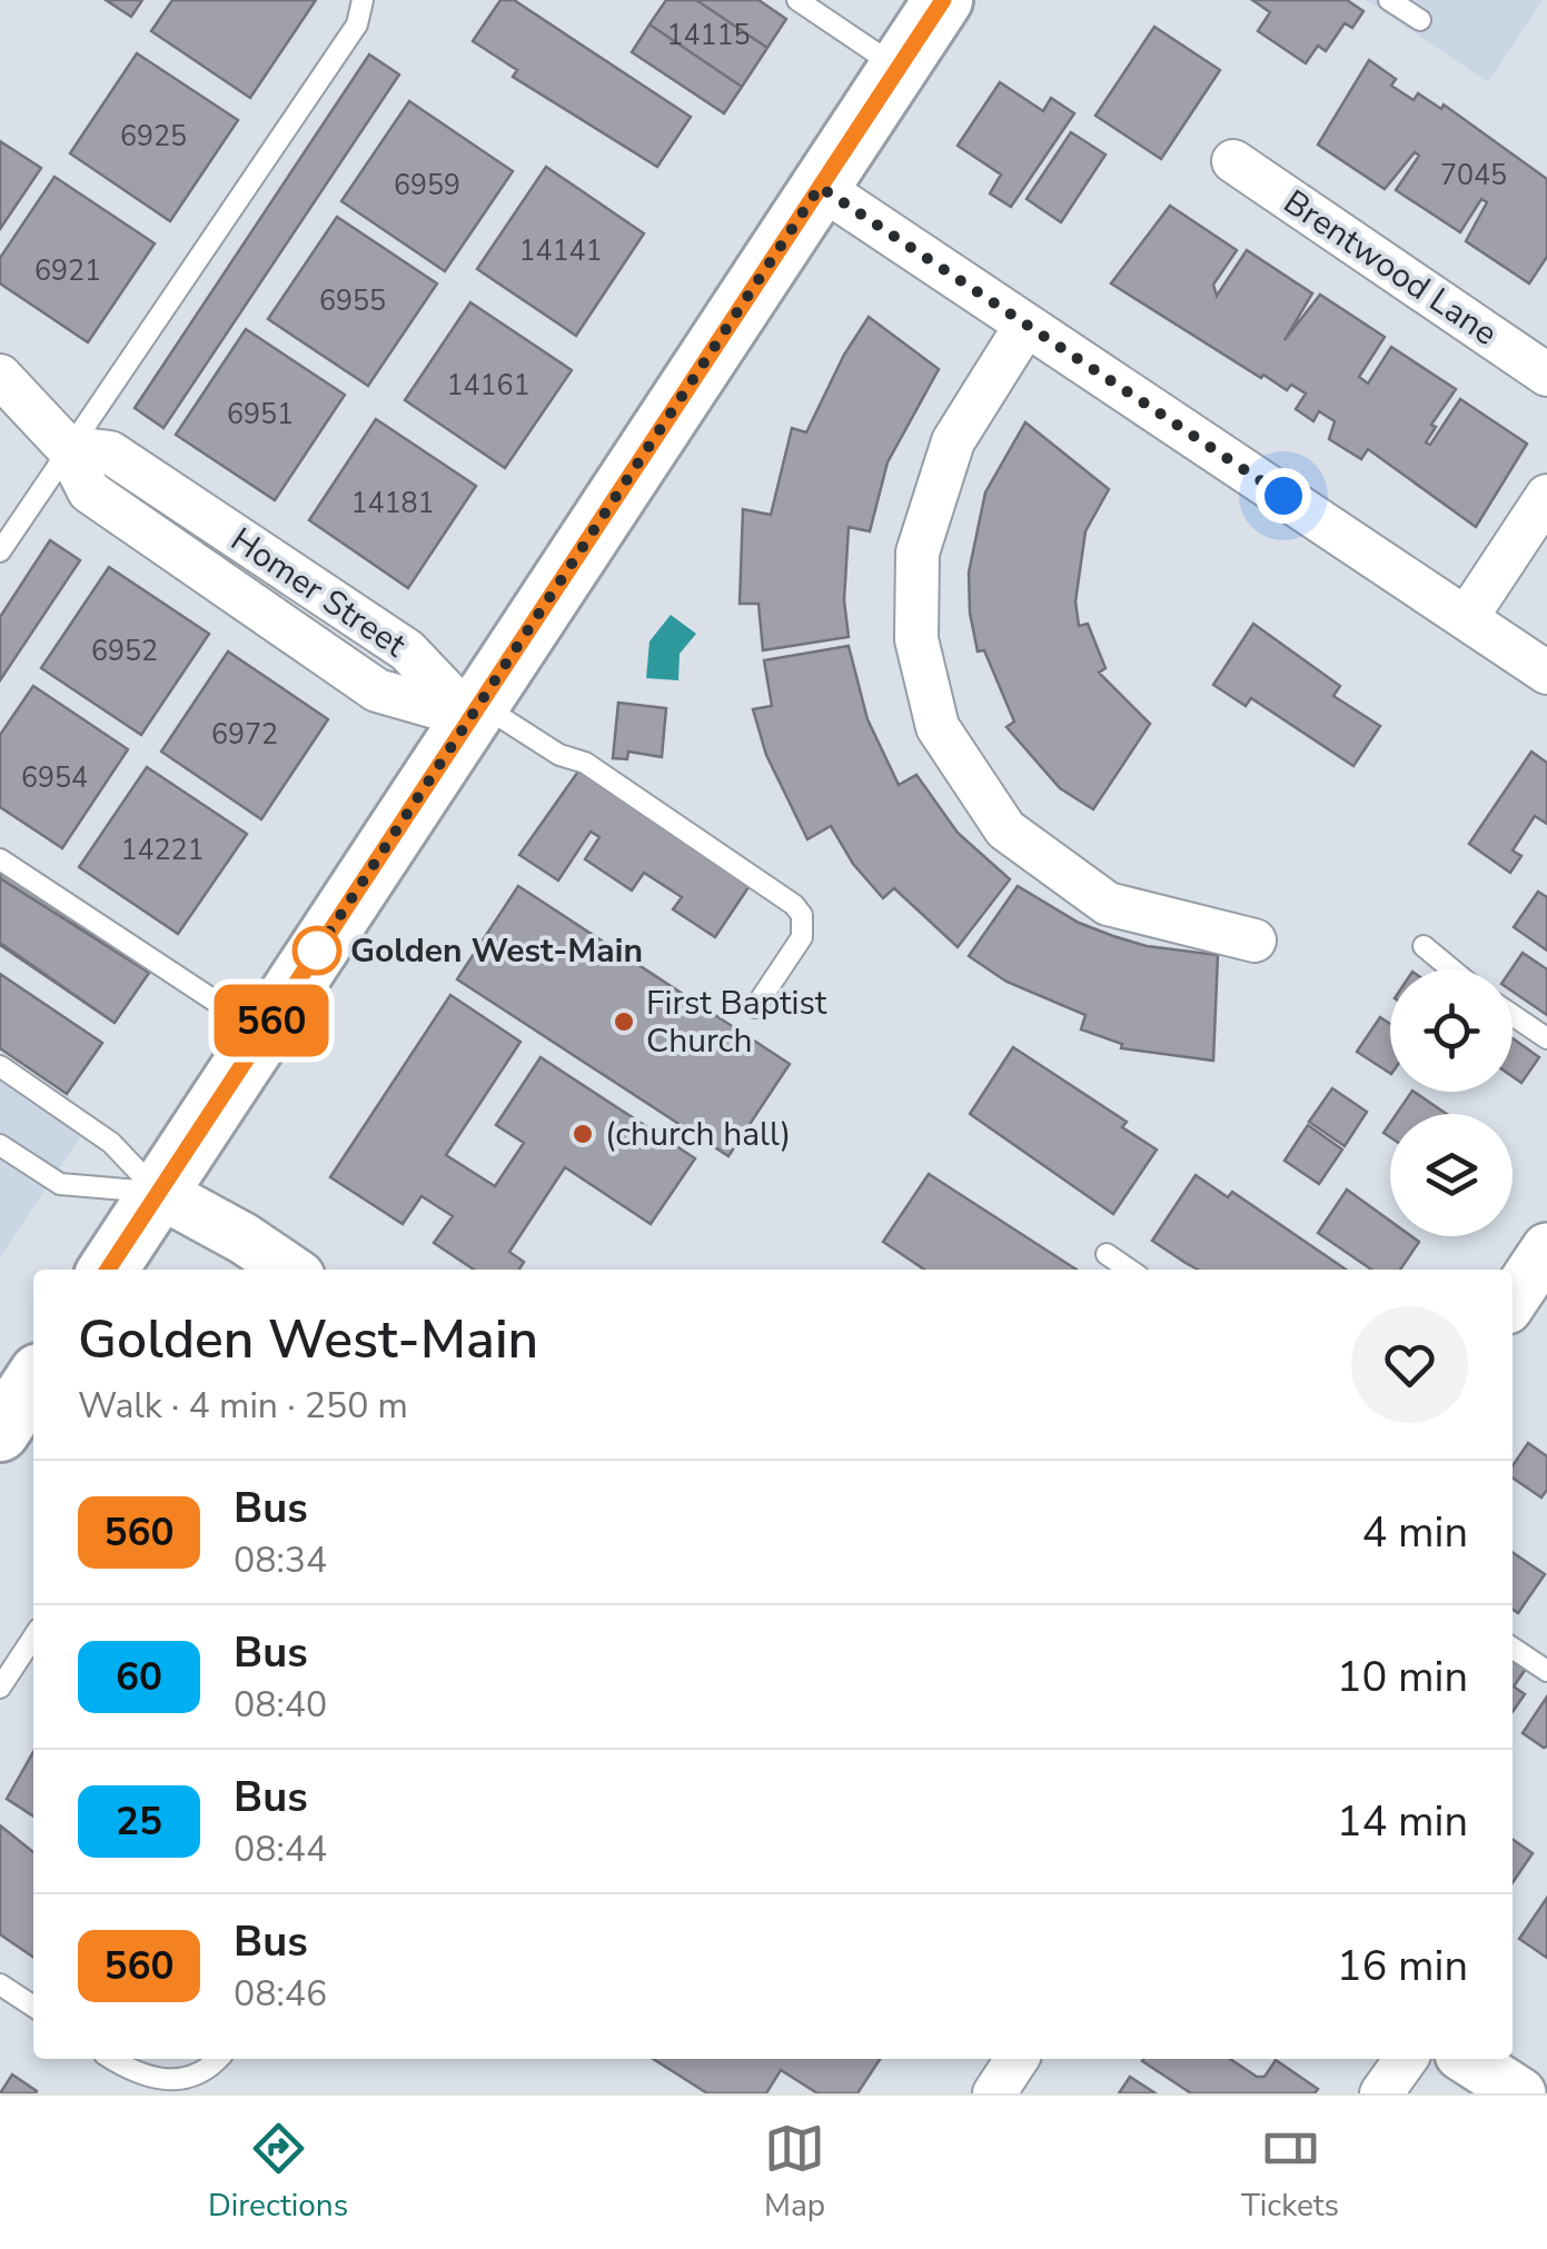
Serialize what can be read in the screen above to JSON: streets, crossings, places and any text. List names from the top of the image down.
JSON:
{
  "streets": {
    "street": ["Brentwood Lane", "Homer Street"]
  },
  "places": ["Golden West-Main", "First Baptist Church", "(church hall)"],
  "lines": ["bus line 560"],
  "house_numbers": [
    "14115",
    "6925",
    "7045",
    "6959",
    "14141",
    "6921",
    "6955",
    "14161",
    "6951",
    "14181",
    "6952",
    "6972",
    "6954",
    "14221"
  ],
  "page": {
    "on_map": "560",
    "heading": ["Golden West-Main", "Walk · 4 min · 250 m"],
    "list": [
      {
        "mark": "560",
        "name": "Bus",
        "note": "08:34",
        "value": "4 min"
      },
      {
        "mark": "60",
        "name": "Bus",
        "note": "08:40",
        "value": "10 min"
      },
      {
        "mark": "25",
        "name": "Bus",
        "note": "08:44",
        "value": "14 min"
      },
      {
        "mark": "560",
        "name": "Bus",
        "note": "08:46",
        "value": "16 min"
      }
    ],
    "tabs": ["Directions", "Map", "Tickets"]
  }
}
